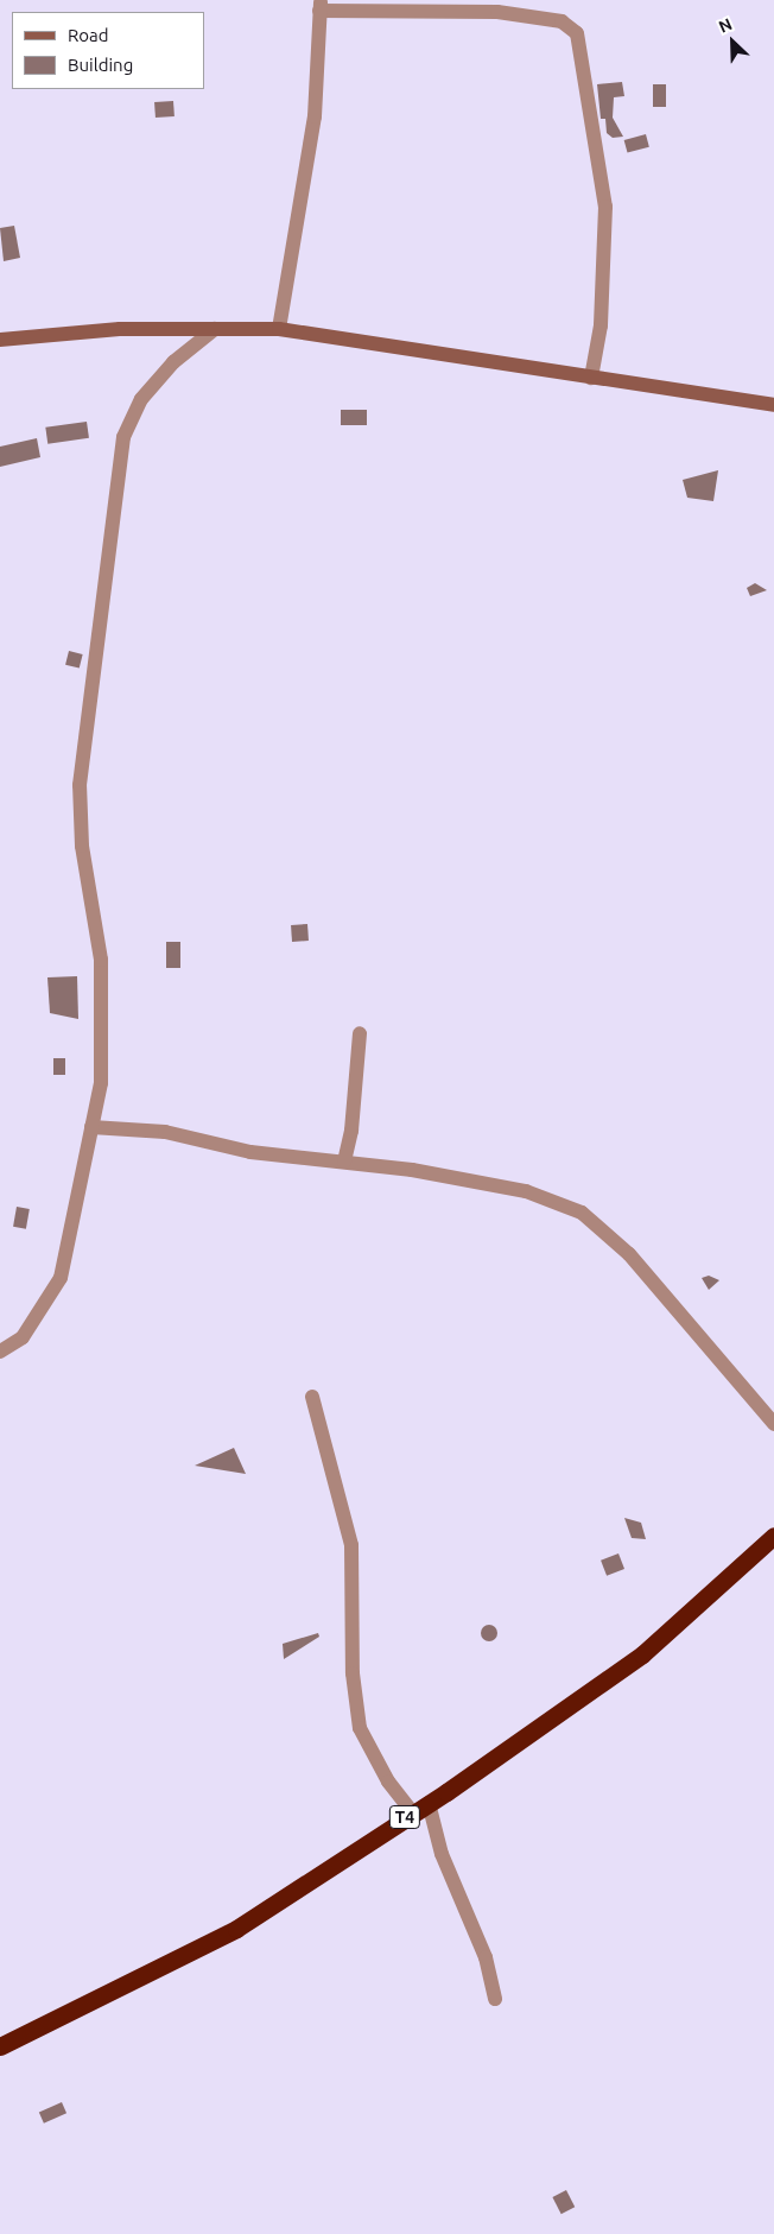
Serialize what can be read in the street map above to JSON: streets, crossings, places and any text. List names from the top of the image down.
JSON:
{
  "streets": {
    "highway": ["T4"]
  },
  "legend": ["Road", "Building"],
  "north": "top left"
}
